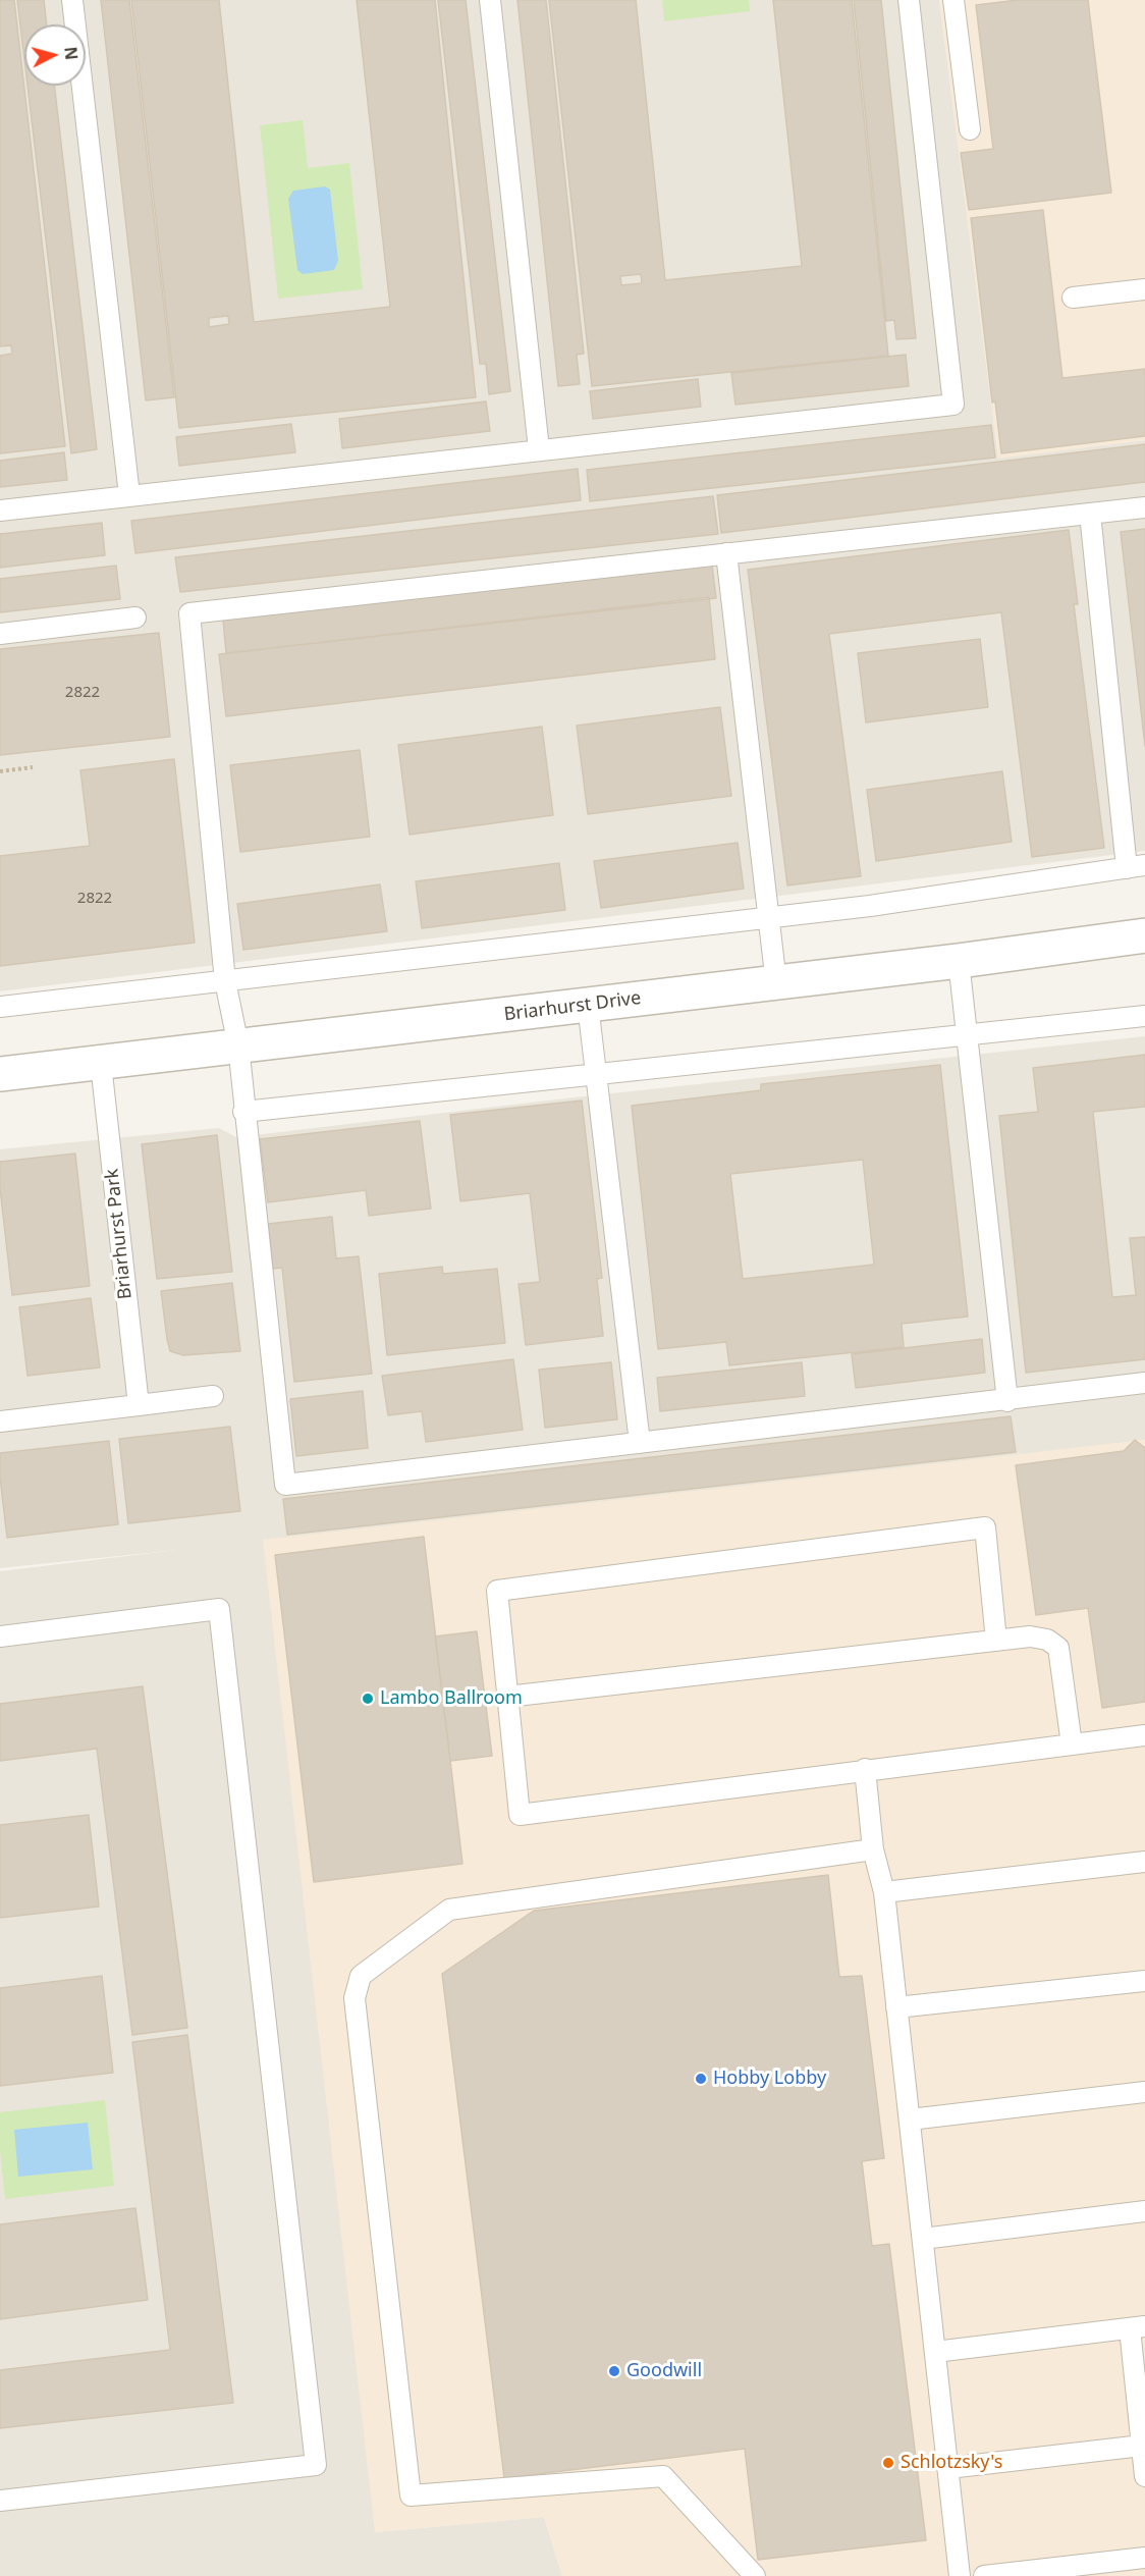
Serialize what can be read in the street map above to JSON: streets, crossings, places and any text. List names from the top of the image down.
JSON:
{
  "streets": {
    "street": ["Briarhurst Drive"],
    "lane": ["Briarhurst Park"]
  },
  "crossings": [
    ["Briarhurst Drive", "Briarhurst Park"]
  ],
  "places": [
    "Lambo Ballroom",
    "Hobby Lobby",
    "Goodwill",
    "Schlotzsky's"
  ],
  "house_numbers": ["2822", "2822"],
  "north": "right"
}
